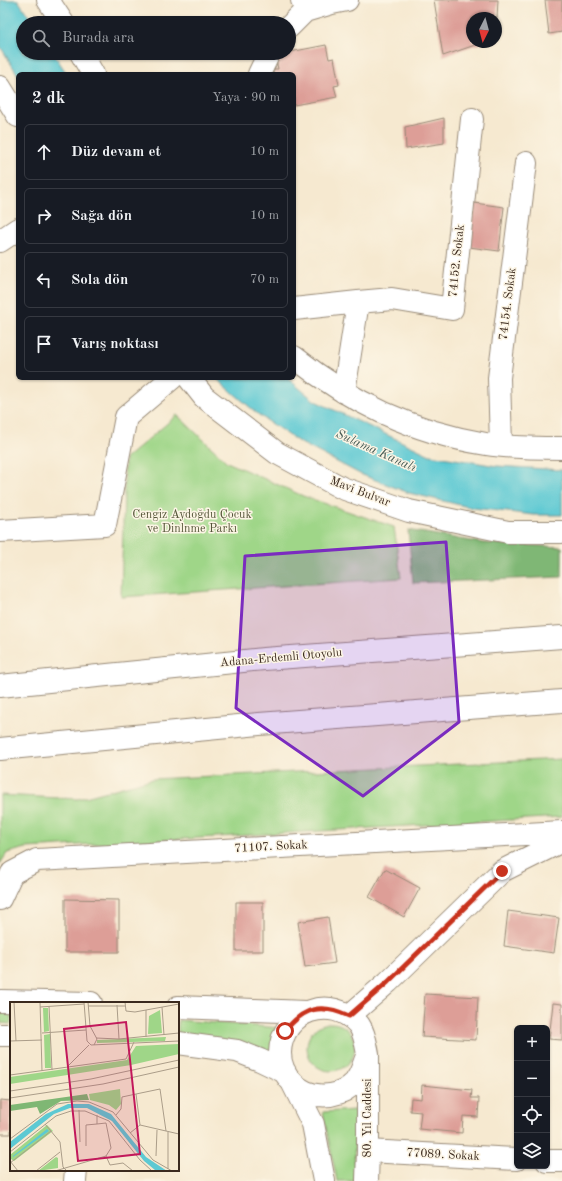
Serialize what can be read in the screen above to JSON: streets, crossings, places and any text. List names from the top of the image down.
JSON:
{
  "streets": {
    "main road": [
      "74152. Sokak",
      "74154. Sokak",
      "Mavi Bulvar",
      "Adana-Erdemli Otoyolu",
      "71107. Sokak",
      "80. Yıl Caddesi",
      "77089. Sokak"
    ]
  },
  "crossings": [
    ["80. Yıl Caddesi", "77089. Sokak"]
  ],
  "water": ["Sulama Kanalı"],
  "parks": ["Cengiz Aydoğdu Çocuk ve Dinlnme Parkı"],
  "north": "bottom",
  "page": {
    "search": "Burada ara",
    "heading": ["2 dk", "Yaya · 90 m"],
    "list": [
      ["Düz devam et", "10 m"],
      ["Sağa dön", "10 m"],
      ["Sola dön", "70 m"],
      "Varış noktası"
    ],
    "map_buttons": ["+", "−"]
  }
}
